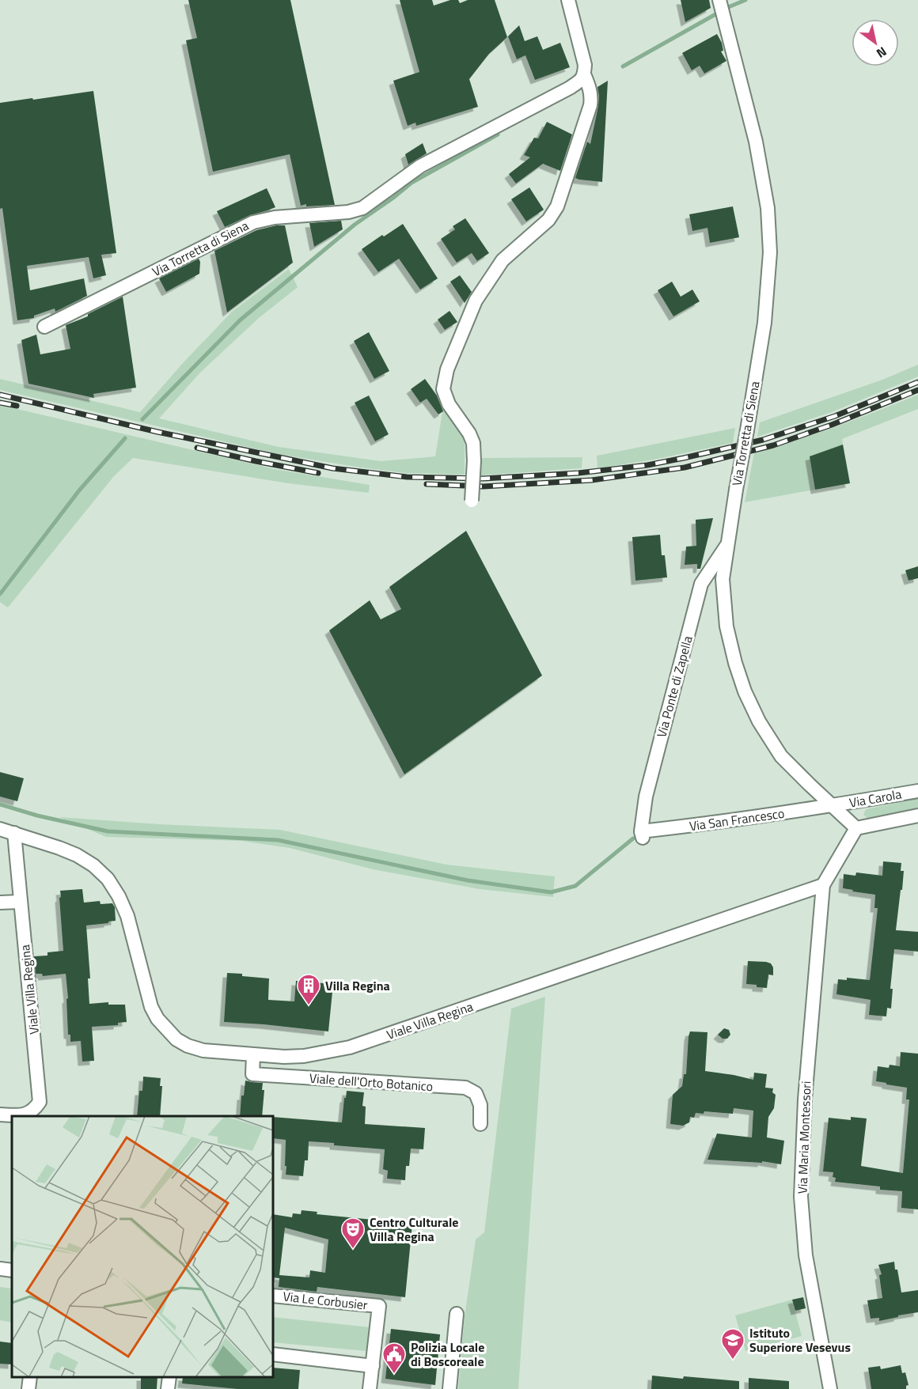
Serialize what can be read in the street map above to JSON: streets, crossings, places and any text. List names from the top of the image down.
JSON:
{
  "streets": {
    "street": [
      "Via Torretta di Siena",
      "Via Ponte di Zapella",
      "Via Carola",
      "Via San Francesco",
      "Viale Villa Regina",
      "Viale dell'Orto Botanico",
      "Via Maria Montessori",
      "Via Le Corbusier"
    ]
  },
  "crossings": [
    ["Via Torretta di Siena", "Via Ponte di Zapella"],
    ["Via Torretta di Siena", "Via Carola"],
    ["Via Torretta di Siena", "Via San Francesco"],
    ["Via Ponte di Zapella", "Via San Francesco"],
    ["Via Carola", "Via San Francesco"],
    ["Viale Villa Regina", "Viale dell'Orto Botanico"],
    ["Viale Villa Regina", "Via Maria Montessori"]
  ],
  "places": {
    "building": ["Villa Regina"],
    "theatre": ["Centro Culturale Villa Regina"],
    "school or university": ["Istituto Superiore Vesevus"],
    "public building": ["Polizia Locale di Boscoreale"]
  },
  "north": "bottom right"
}
